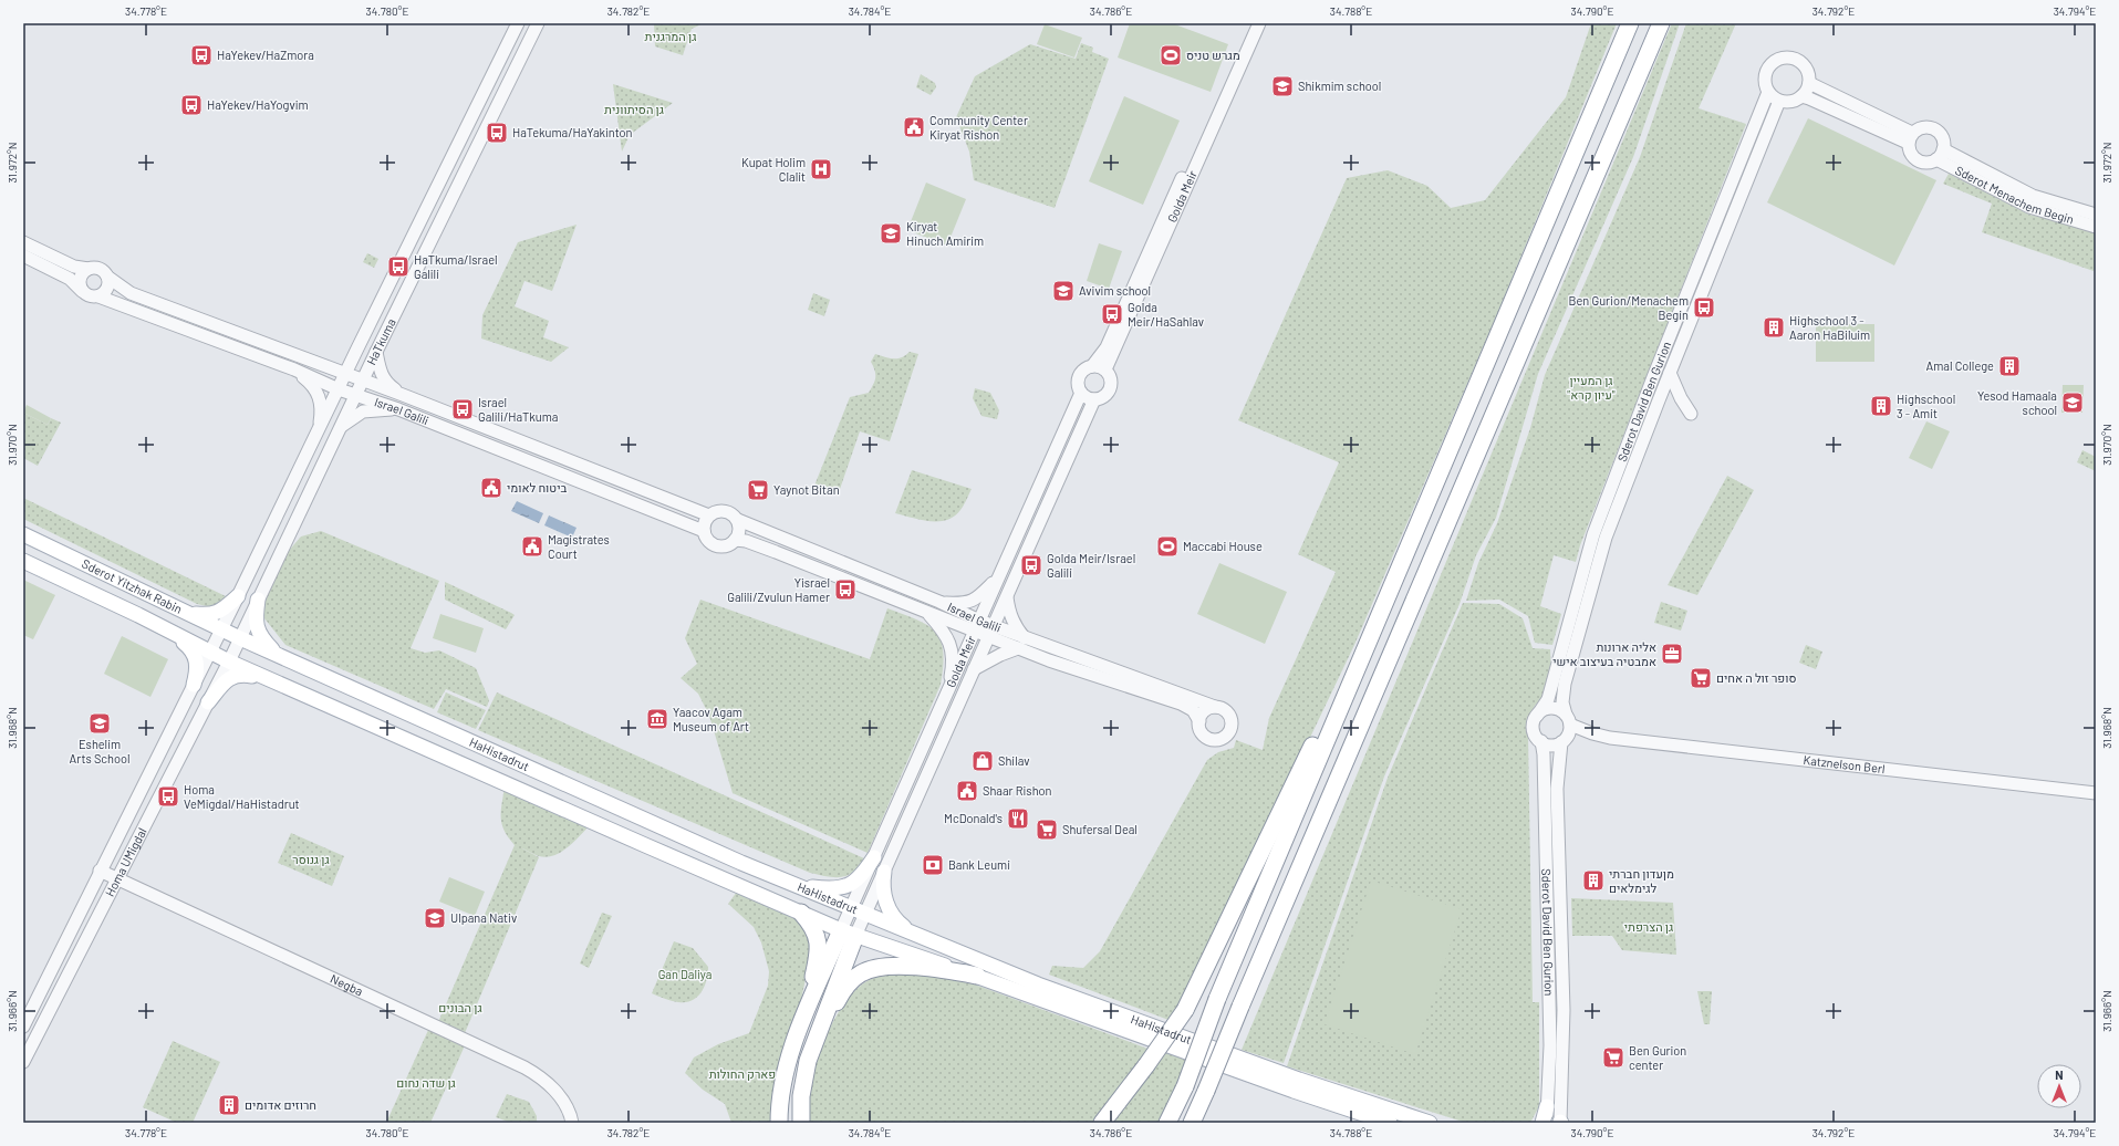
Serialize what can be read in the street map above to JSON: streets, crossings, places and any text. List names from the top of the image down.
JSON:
{
  "streets": {
    "main road": ["Sderot Yitzhak Rabin", "HaHistadrut"],
    "street": [
      "Sderot Menachem Begin",
      "Golda Meir",
      "HaTkuma",
      "Sderot David Ben Gurion",
      "Israel Galili",
      "Katznelson Berl",
      "Homa UMigdal",
      "Negba"
    ]
  },
  "crossings": [
    ["Golda Meir", "Israel Galili"],
    ["Golda Meir", "HaHistadrut"],
    ["HaTkuma", "Israel Galili"],
    ["HaTkuma", "Sderot Yitzhak Rabin"],
    ["HaTkuma", "HaHistadrut"],
    ["HaTkuma", "Homa UMigdal"],
    ["Sderot David Ben Gurion", "Katznelson Berl"],
    ["Sderot Yitzhak Rabin", "HaHistadrut"],
    ["Sderot Yitzhak Rabin", "Homa UMigdal"],
    ["HaHistadrut", "Homa UMigdal"],
    ["Homa UMigdal", "Negba"]
  ],
  "parks": [
    "גן המרגנית",
    "גן הסיתוונית",
    "גן המעיין \"עיון קרא\"",
    "גן גנוסר",
    "גן הצרפתי",
    "Gan Daliya",
    "גן הבונים",
    "פארק החולות",
    "גן שדה נחום"
  ],
  "places": {
    "bus stop": [
      "HaYekev/HaZmora",
      "HaYekev/HaYogvim",
      "HaTekuma/HaYakinton",
      "HaTkuma/Israel Galili",
      "Ben Gurion/Menachem Begin",
      "Golda Meir/HaSahlav",
      "Israel Galili/HaTkuma",
      "Golda Meir/Israel Galili",
      "Yisrael Galili/Zvulun Hamer",
      "Homa VeMigdal/HaHistadrut"
    ],
    "sports": ["מגרש טניס", "Maccabi House"],
    "school or university": [
      "Shikmim school",
      "Kiryat Hinuch Amirim",
      "Avivim school",
      "Yesod Hamaala school",
      "Eshelim Arts School",
      "Ulpana Nativ"
    ],
    "public building": [
      "Community Center Kiryat Rishon",
      "ביטוח לאומי",
      "Magistrates Court",
      "Shaar Rishon"
    ],
    "hospital": ["Kupat Holim Clalit"],
    "building": [
      "Highschool 3 - Aaron HaBiluim",
      "Amal College",
      "Highschool 3 - Amit",
      "מןעדון חברתי לגימלאים",
      "חרוזים אדומים"
    ],
    "supermarket": [
      "Yaynot Bitan",
      "סופר זול ה אחים",
      "Shufersal Deal",
      "Ben Gurion center"
    ],
    "office": ["אליה ארונות אמבטיה בעיצוב אישי"],
    "museum": ["Yaacov Agam Museum of Art"],
    "shop": ["Shilav"],
    "restaurant": ["McDonald's"],
    "bank": ["Bank Leumi"]
  },
  "north": "top",
  "coordinates": [
    "34.778°E",
    "34.780°E",
    "34.782°E",
    "34.784°E",
    "34.786°E",
    "34.788°E",
    "34.790°E",
    "34.792°E",
    "34.794°E",
    "31.972°N",
    "31.970°N",
    "31.968°N",
    "31.966°N"
  ]
}
